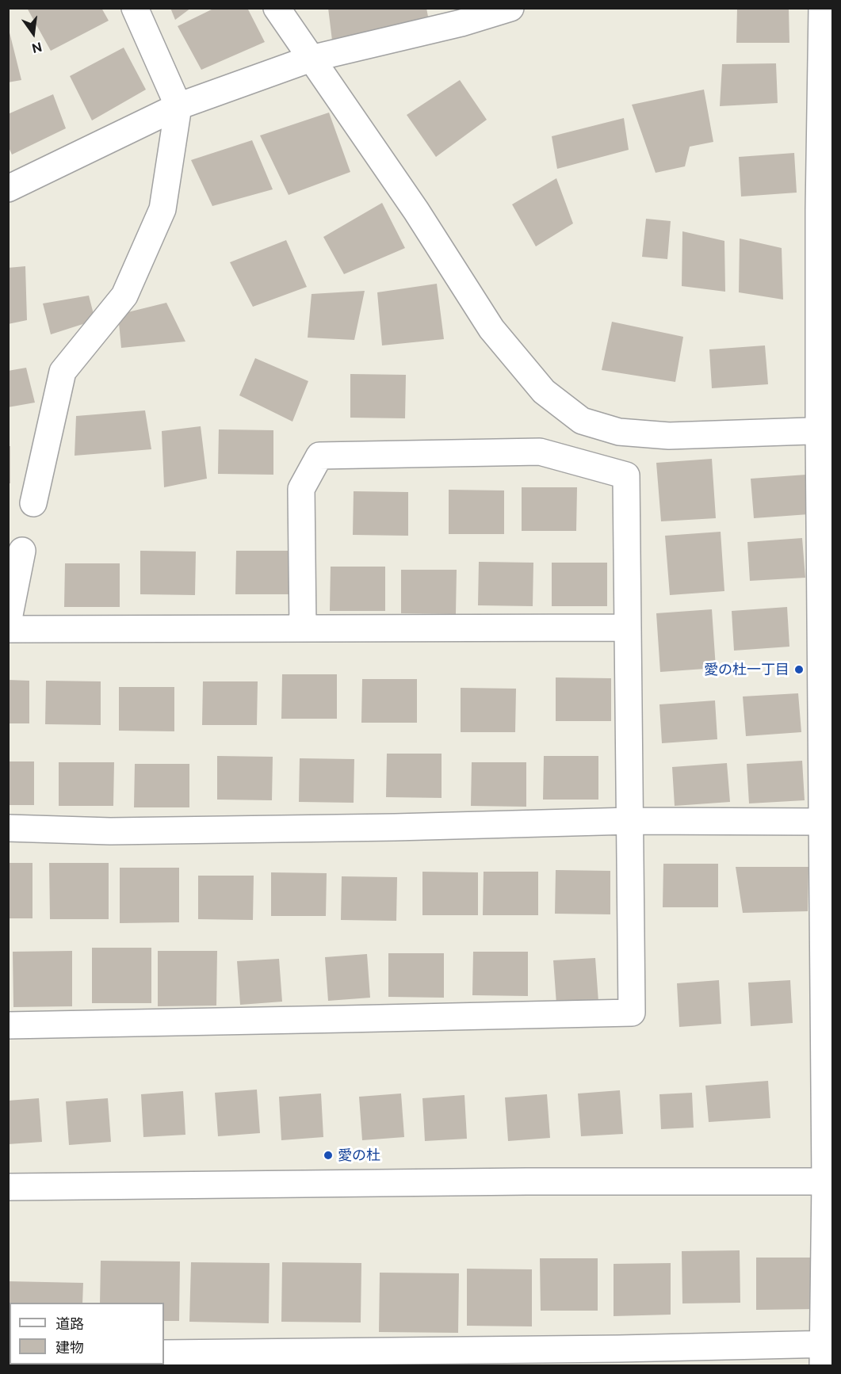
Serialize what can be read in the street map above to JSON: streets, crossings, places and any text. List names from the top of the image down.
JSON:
{
  "places": ["愛の杜一丁目", "愛の杜"],
  "legend": ["道路", "建物"],
  "north": "bottom"
}
